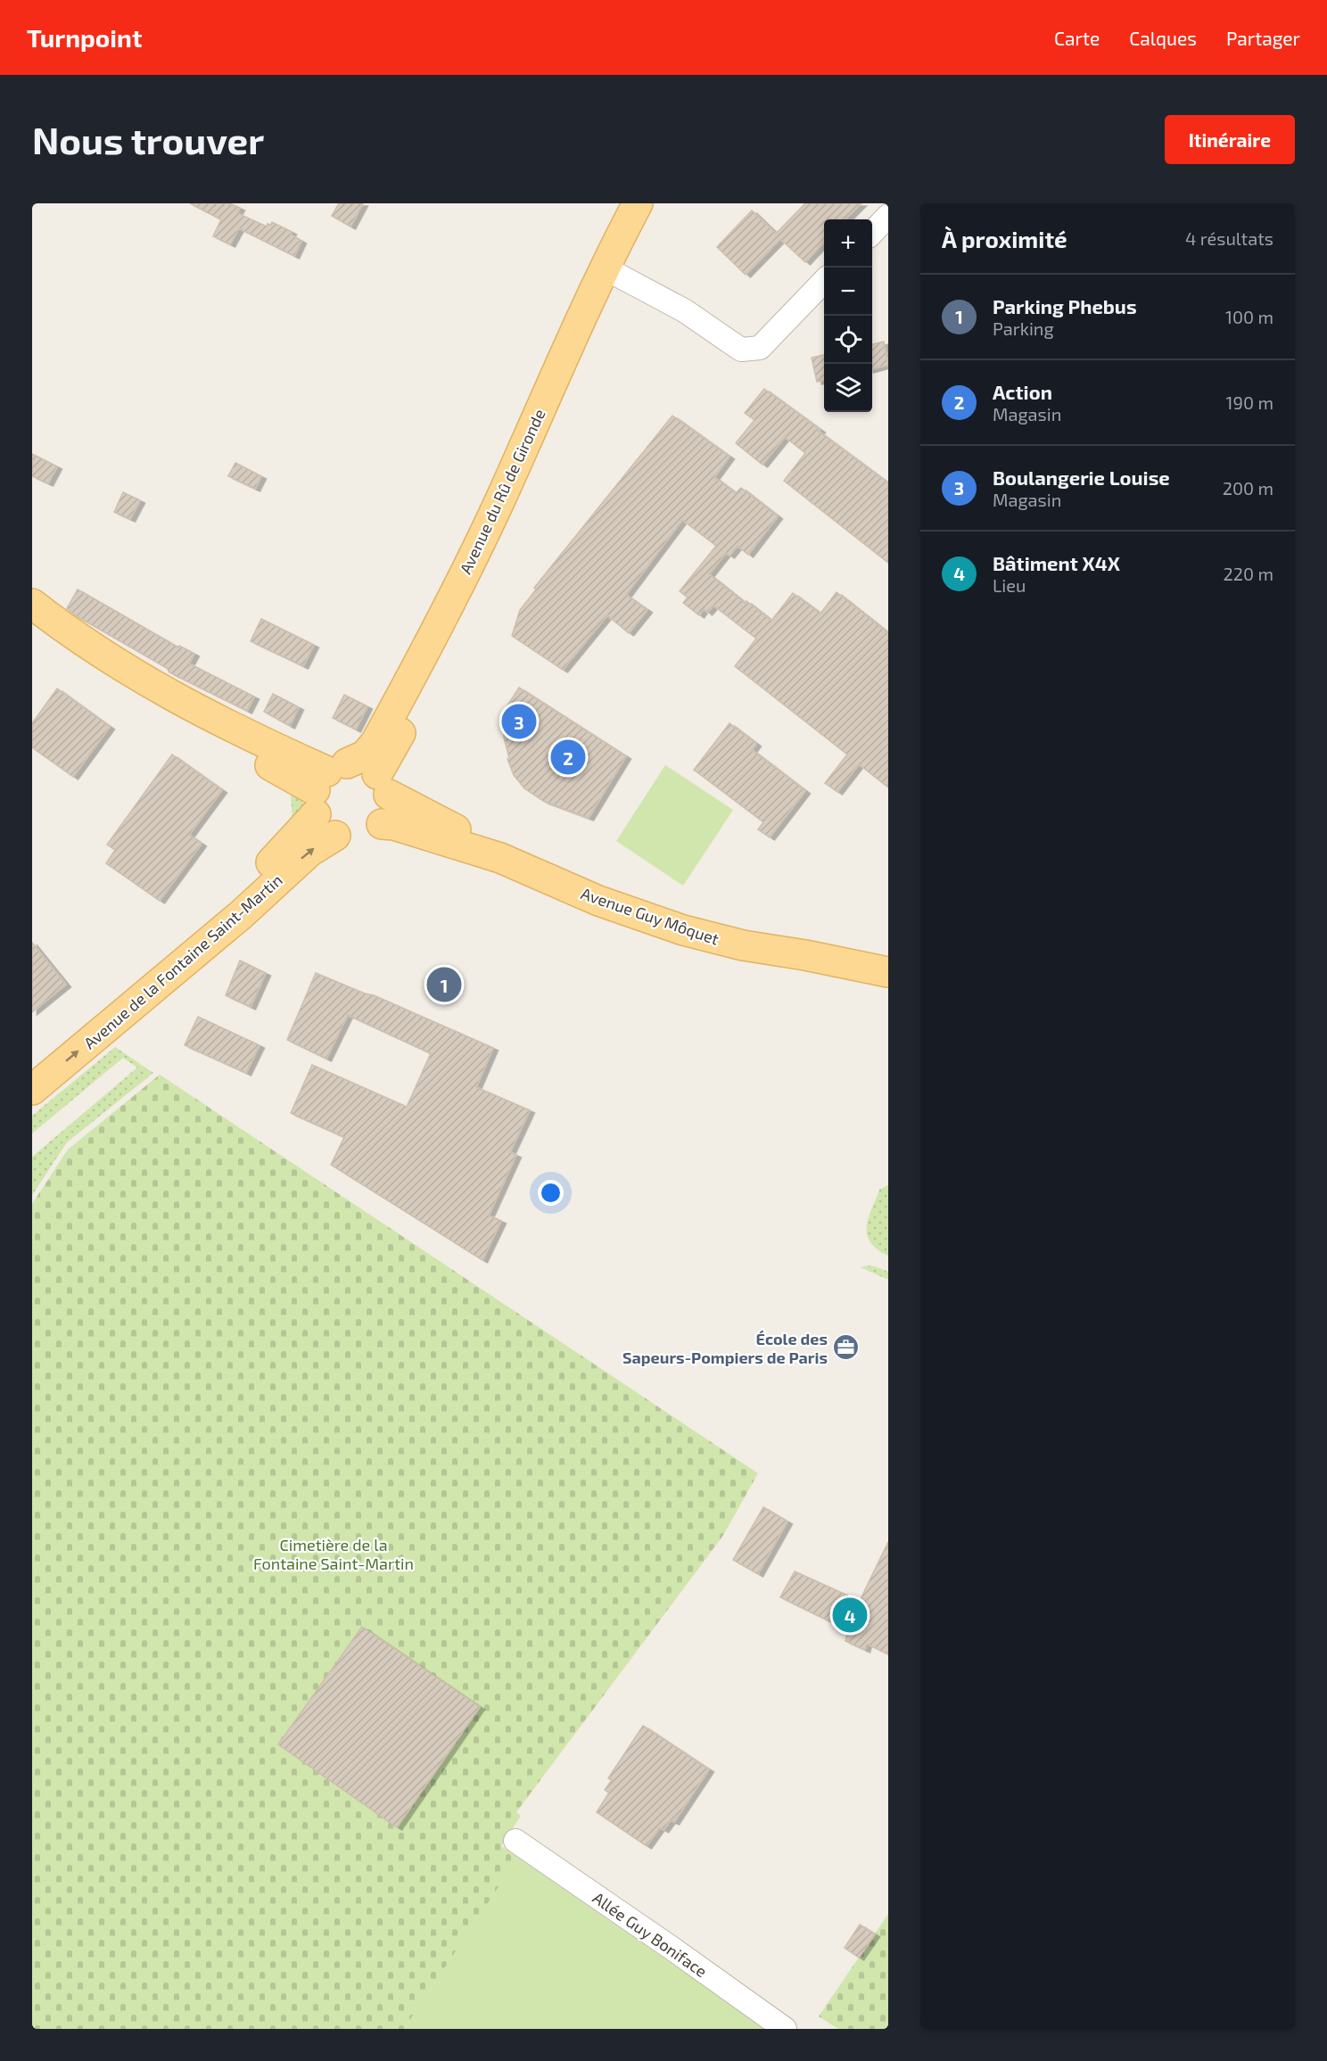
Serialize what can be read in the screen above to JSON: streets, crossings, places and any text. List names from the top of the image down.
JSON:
{
  "streets": {
    "main road": ["Avenue du Rû de Gironde", "Avenue Guy Môquet", "Avenue de la Fontaine Saint-Martin"],
    "street": ["Allée Guy Boniface"]
  },
  "crossings": [
    ["Avenue du Rû de Gironde", "Avenue Guy Môquet"],
    ["Avenue du Rû de Gironde", "Avenue de la Fontaine Saint-Martin"],
    ["Avenue Guy Môquet", "Avenue de la Fontaine Saint-Martin"]
  ],
  "parks": ["Cimetière de la Fontaine Saint-Martin"],
  "places": {
    "office": ["École des Sapeurs-Pompiers de Paris"]
  },
  "page": {
    "header": "Turnpoint",
    "nav": ["Carte", "Calques", "Partager"],
    "buttons": "Itinéraire",
    "title": "Nous trouver",
    "heading": ["À proximité", "4 résultats"],
    "map_buttons": ["+", "−"],
    "list": [
      {
        "mark": "1",
        "name": "Parking Phebus",
        "note": "Parking",
        "value": "100 m"
      },
      {
        "mark": "2",
        "name": "Action",
        "note": "Magasin",
        "value": "190 m"
      },
      {
        "mark": "3",
        "name": "Boulangerie Louise",
        "note": "Magasin",
        "value": "200 m"
      },
      {
        "mark": "4",
        "name": "Bâtiment X4X",
        "note": "Lieu",
        "value": "220 m"
      }
    ],
    "pins": [
      "3",
      "2",
      "1",
      "4"
    ]
  }
}
